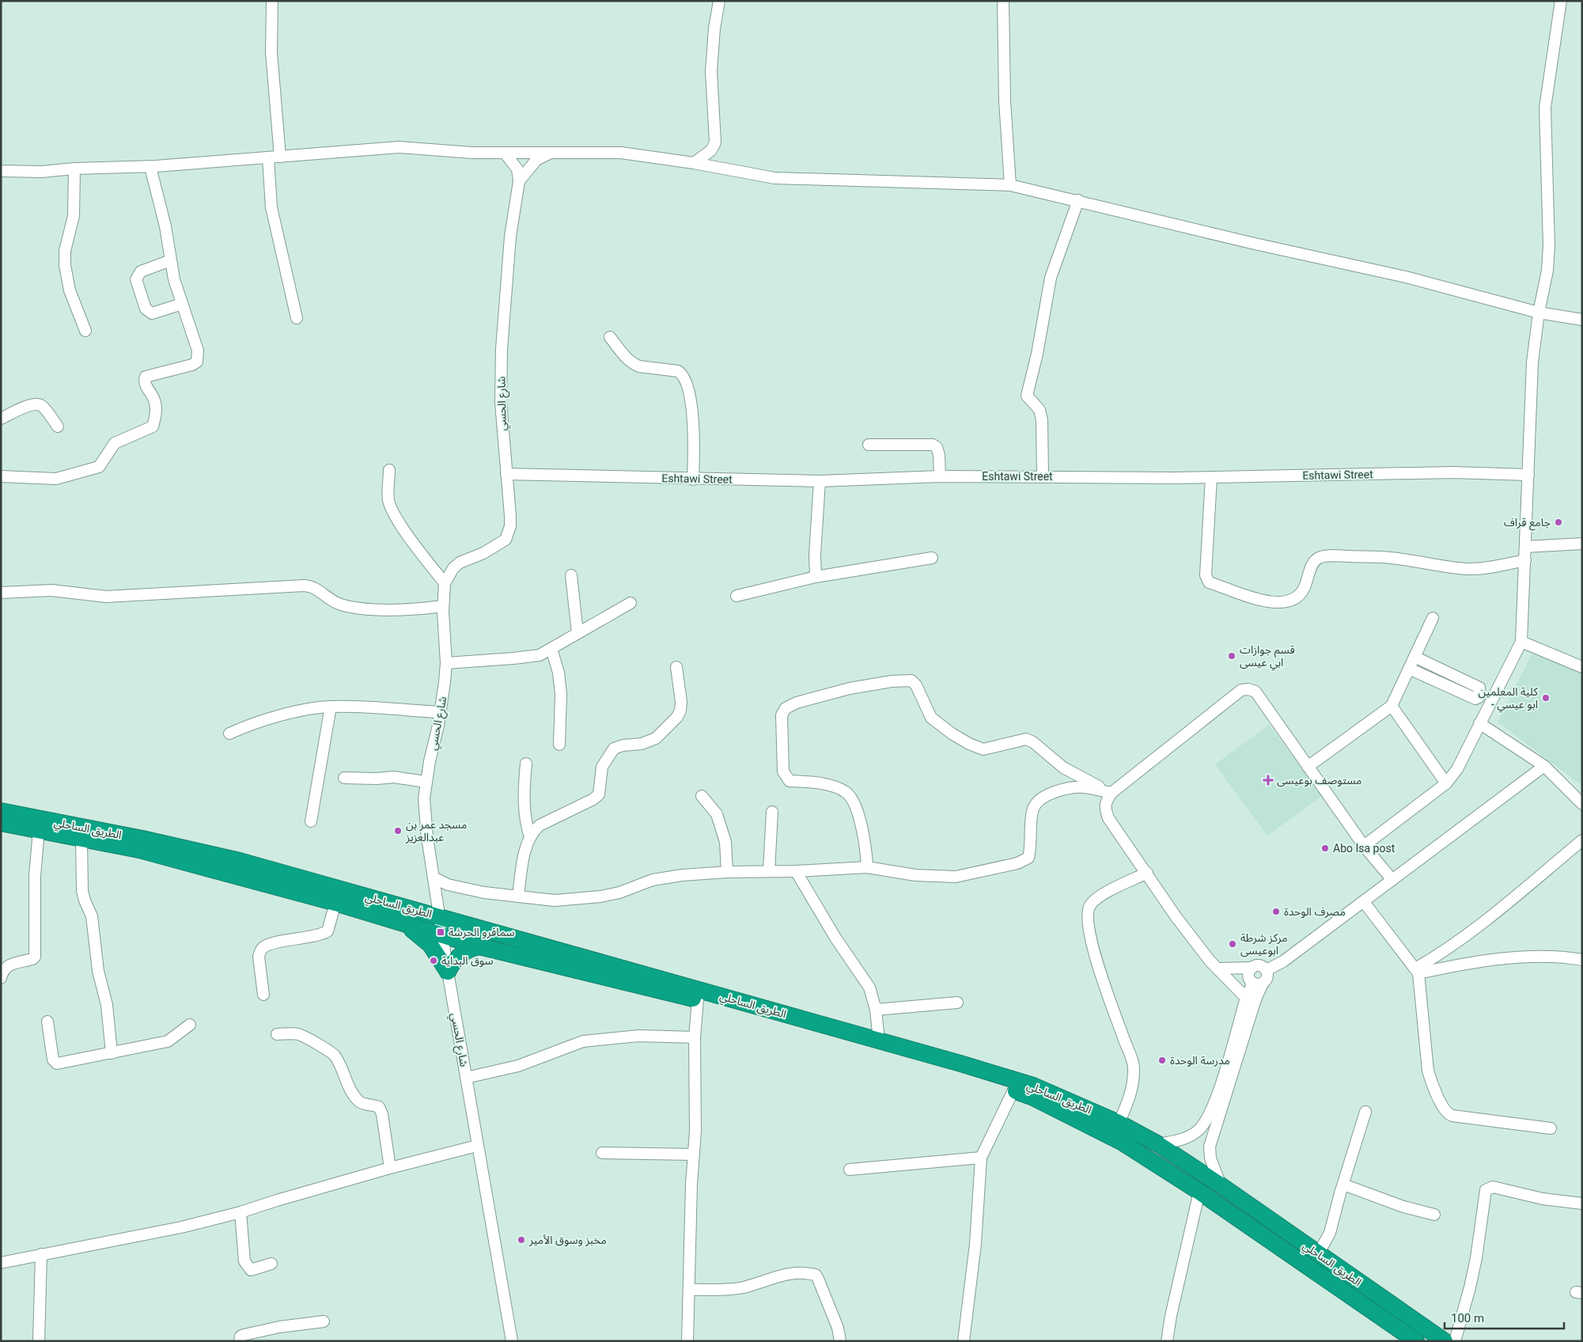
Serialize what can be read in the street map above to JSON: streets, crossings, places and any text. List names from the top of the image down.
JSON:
{
  "streets": {
    "highway": ["الطريق الساحلي"],
    "street": ["شارع الحسي", "Eshtawi Street"]
  },
  "crossings": [
    ["شارع الحسي", "Eshtawi Street"],
    ["شارع الحسي", "الطريق الساحلي"]
  ],
  "places": {
    "other": [
      "جامع قراف",
      "قسم جوازات ابي عيسى",
      "كلية المعلمين - ابو عيسي",
      "مسجد عمر بن عبدالعزيز",
      "Abo Isa post",
      "مصرف الوحدة",
      "مركز شرطة ابوعيسى",
      "سوق البداية",
      "مدرسة الوحدة",
      "مخبز وسوق الأمير"
    ],
    "health": ["مستوصف بوعيسى"],
    "transit": ["سمافرو الحرشة"]
  },
  "scale_bar": "100 m"
}
